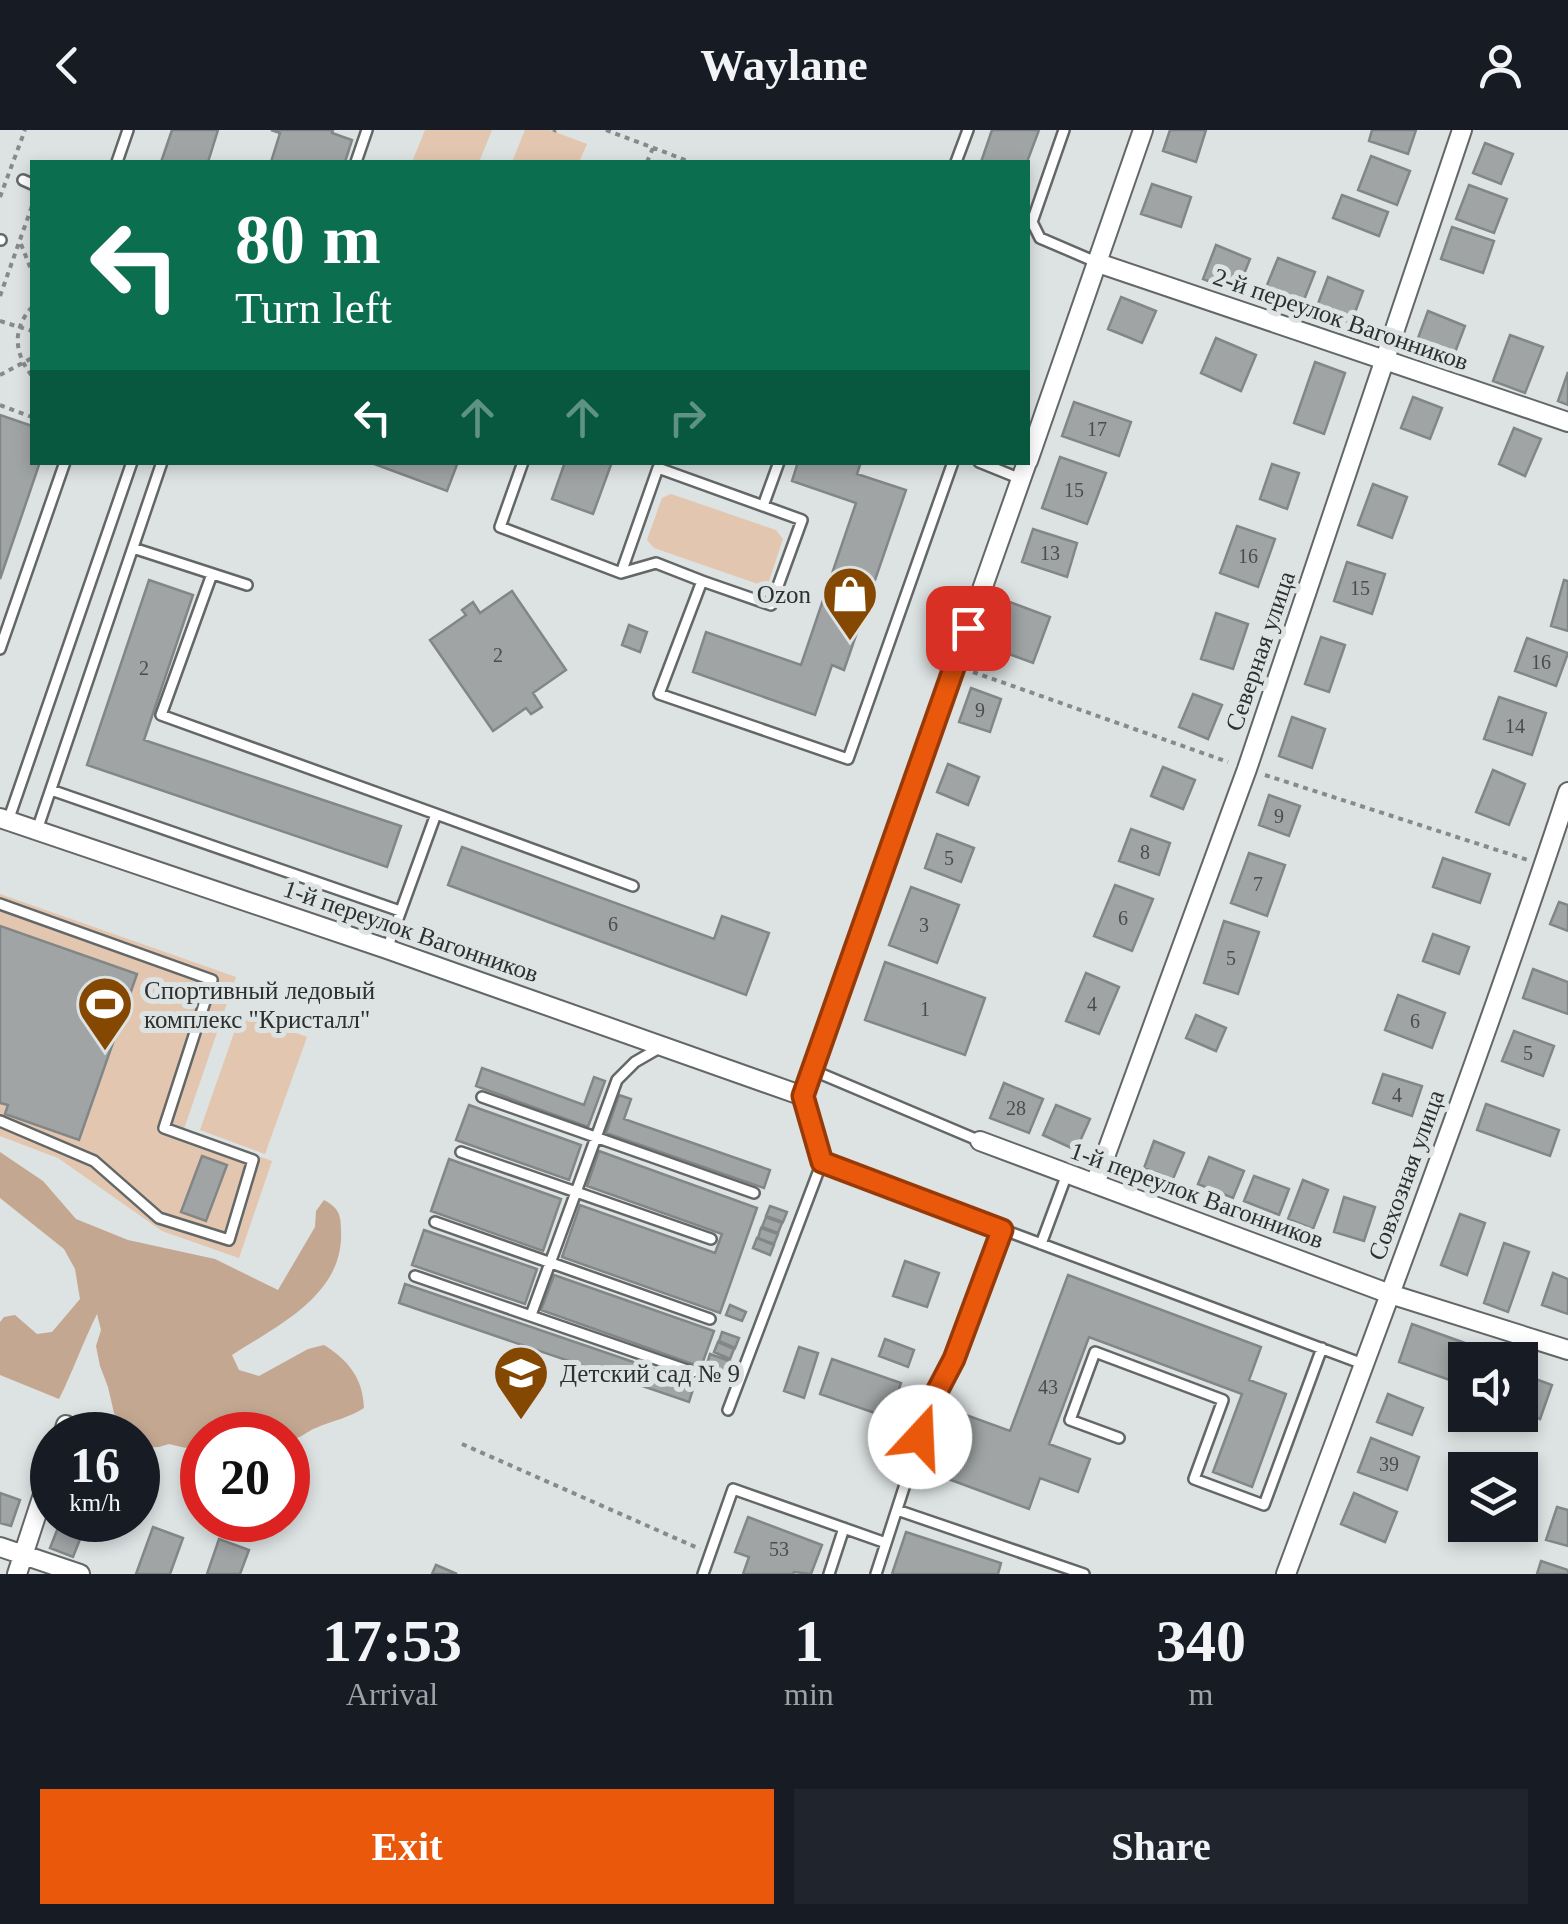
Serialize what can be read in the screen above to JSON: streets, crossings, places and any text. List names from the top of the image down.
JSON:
{
  "streets": {
    "street": [
      "2-й переулок Вагонников",
      "Северная улица",
      "1-й переулок Вагонников",
      "Совхозная улица"
    ]
  },
  "crossings": [
    ["2-й переулок Вагонников", "Северная улица"],
    ["Северная улица", "1-й переулок Вагонников"],
    ["1-й переулок Вагонников", "Совхозная улица"]
  ],
  "places": {
    "shop": ["Ozon"],
    "sports": ["Спортивный ледовый комплекс \"Кристалл\""],
    "school or university": ["Детский сад № 9"]
  },
  "house_numbers": [
    "17",
    "15",
    "13",
    "16",
    "15",
    "2",
    "16",
    "2",
    "9",
    "14",
    "9",
    "8",
    "5",
    "7",
    "6",
    "6",
    "3",
    "5",
    "4",
    "1",
    "6",
    "5",
    "4",
    "28",
    "43",
    "39",
    "53"
  ],
  "page": {
    "header": "Waylane",
    "turn": ["80 m", "Turn left"],
    "speed": "16 km/h",
    "limit": "20",
    "eta": [
      "17:53",
      "Arrival",
      "1",
      "min",
      "340",
      "m"
    ],
    "buttons": ["Exit", "Share"]
  }
}
